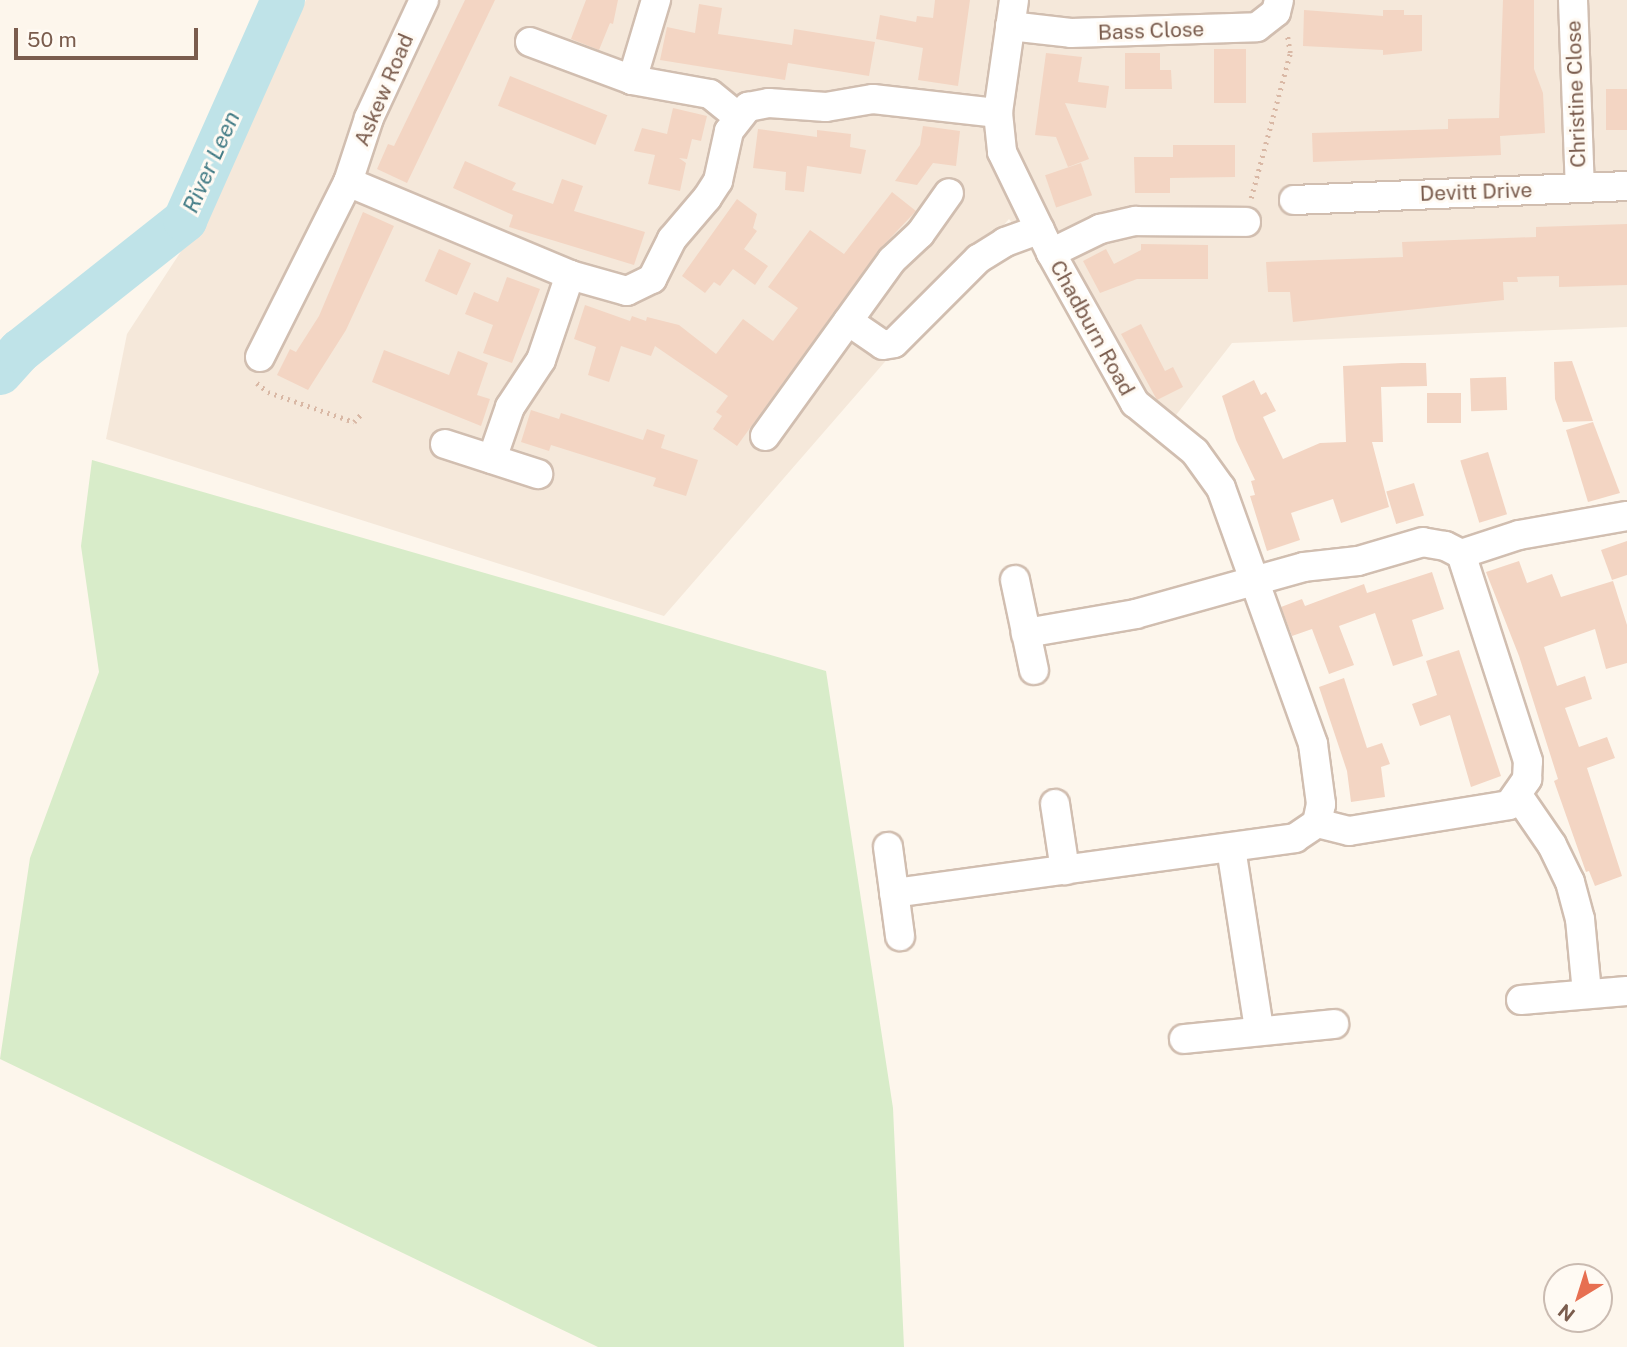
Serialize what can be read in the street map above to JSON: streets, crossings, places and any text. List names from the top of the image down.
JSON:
{
  "streets": {
    "street": [
      "Bass Close",
      "Askew Road",
      "Christine Close",
      "Devitt Drive",
      "Chadburn Road"
    ]
  },
  "crossings": [
    ["Bass Close", "Chadburn Road"],
    ["Christine Close", "Devitt Drive"]
  ],
  "water": ["River Leen"],
  "scale_bar": "50 m",
  "north": "bottom left"
}
